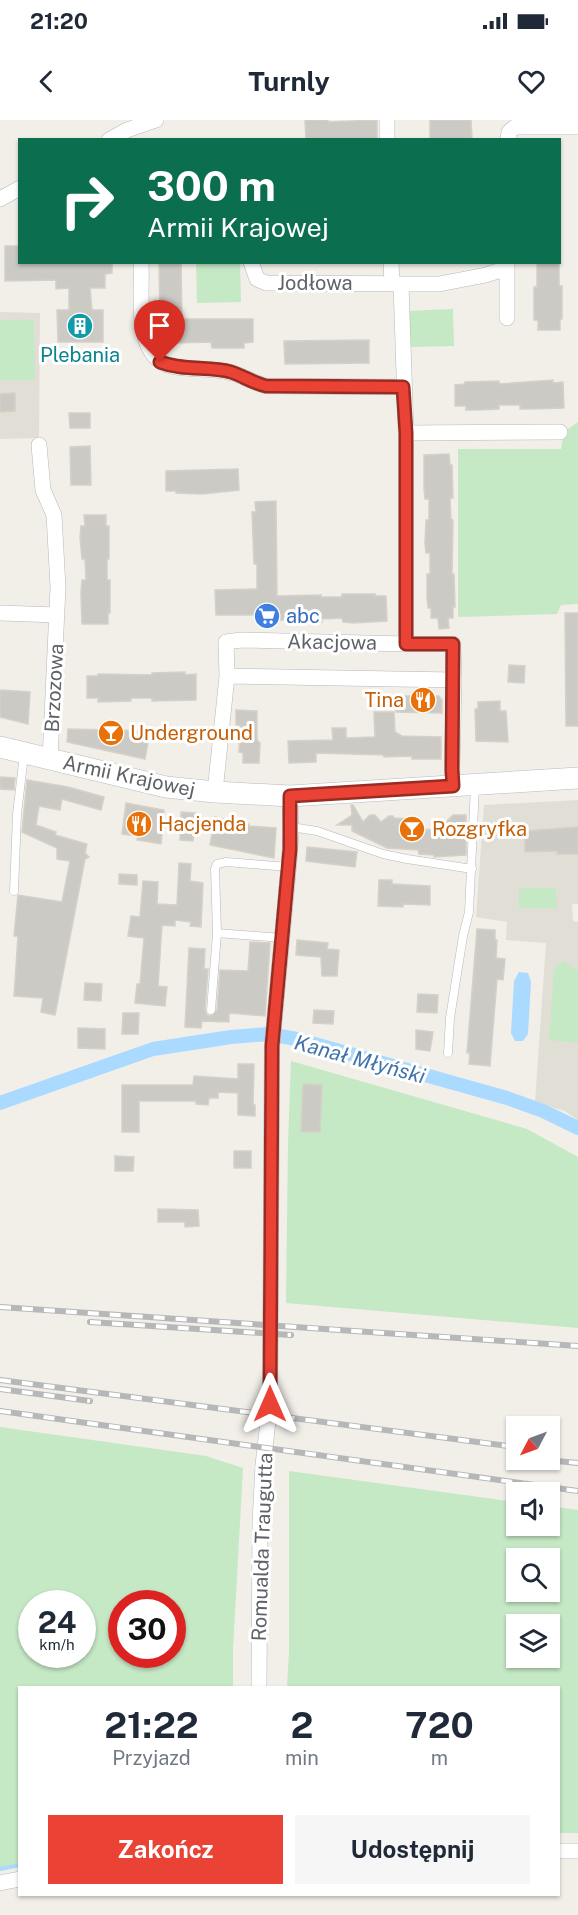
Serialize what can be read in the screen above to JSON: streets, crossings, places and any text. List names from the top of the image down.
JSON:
{
  "streets": {
    "street": [
      "Jodłowa",
      "Akacjowa",
      "Brzozowa",
      "Armii Krajowej",
      "Romualda Traugutta"
    ]
  },
  "crossings": [
    ["Jodłowa", "Akacjowa"],
    ["Akacjowa", "Armii Krajowej"],
    ["Brzozowa", "Armii Krajowej"],
    ["Armii Krajowej", "Romualda Traugutta"]
  ],
  "water": ["Kanał Młyński"],
  "places": {
    "building": ["Plebania"],
    "supermarket": ["abc"],
    "restaurant": ["Tina", "Hacjenda"],
    "bar": ["Underground", "Rozgryfka"]
  },
  "north": "bottom left",
  "page": {
    "status": "21:20",
    "header": "Turnly",
    "turn": ["300 m", "Armii Krajowej"],
    "speed": "24 km/h",
    "limit": "30",
    "eta": [
      "21:22",
      "Przyjazd",
      "2",
      "min",
      "720",
      "m"
    ],
    "buttons": ["Zakończ", "Udostępnij"]
  }
}
